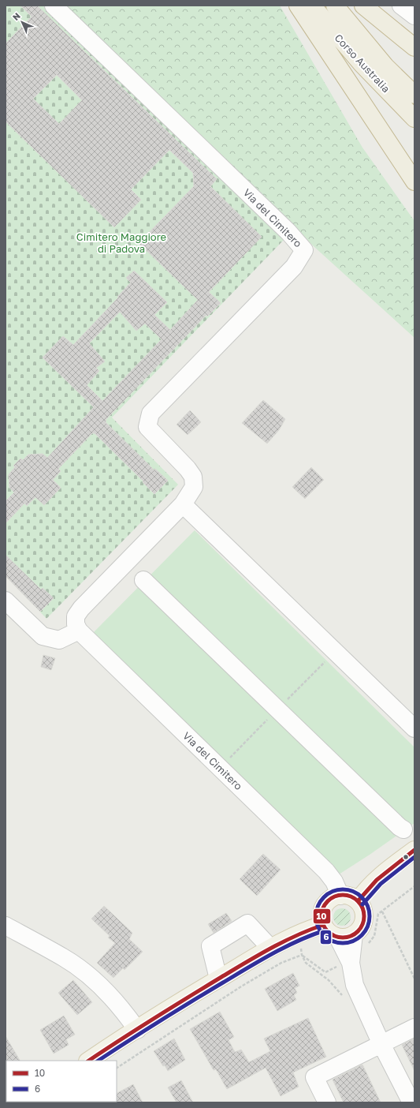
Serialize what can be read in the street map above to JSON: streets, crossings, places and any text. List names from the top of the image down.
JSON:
{
  "streets": {
    "highway": ["Corso Australia"],
    "street": ["Via del Cimitero"]
  },
  "parks": ["Cimitero Maggiore di Padova"],
  "lines": ["transit line 10", "transit line 6"],
  "legend": ["10", "6"],
  "north": "top left"
}
